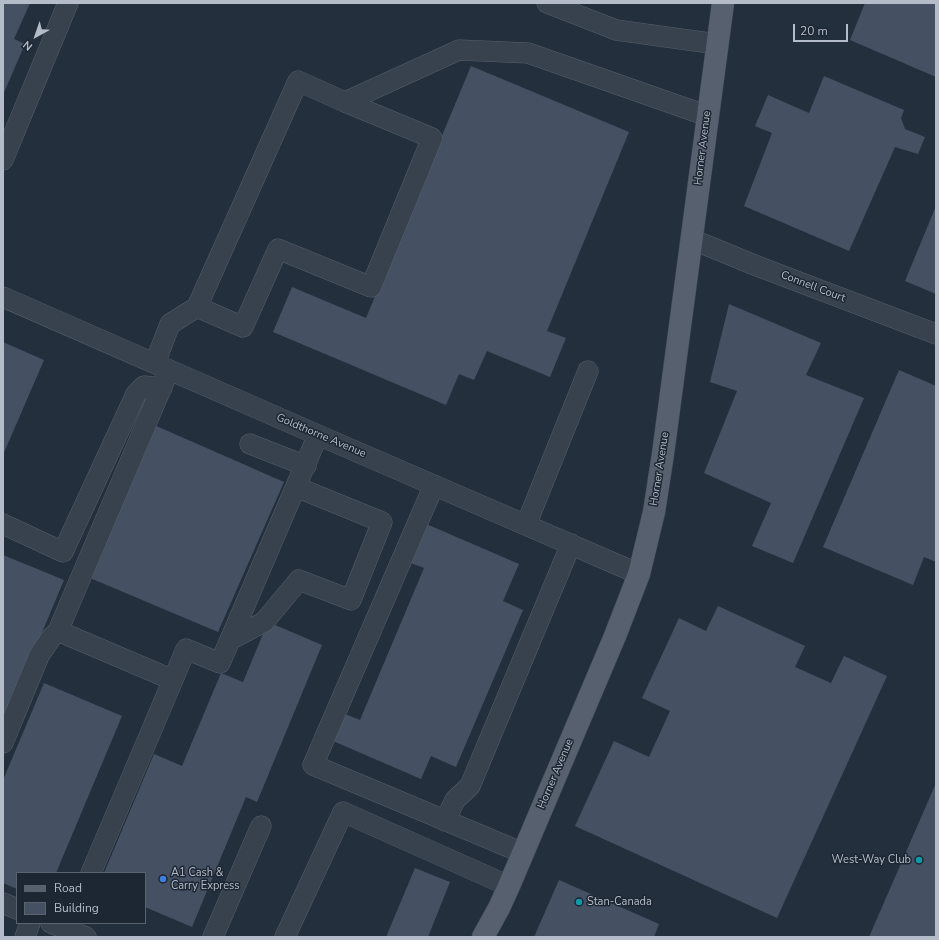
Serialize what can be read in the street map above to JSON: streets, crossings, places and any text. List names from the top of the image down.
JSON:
{
  "streets": {
    "main road": ["Horner Avenue"],
    "street": ["Connell Court", "Goldthorne Avenue"]
  },
  "crossings": [
    ["Horner Avenue", "Connell Court"],
    ["Horner Avenue", "Goldthorne Avenue"]
  ],
  "places": ["West-Way Club", "A1 Cash & Carry Express", "Stan-Canada"],
  "legend": ["Road", "Building"],
  "scale_bar": "20 m",
  "north": "bottom left"
}
